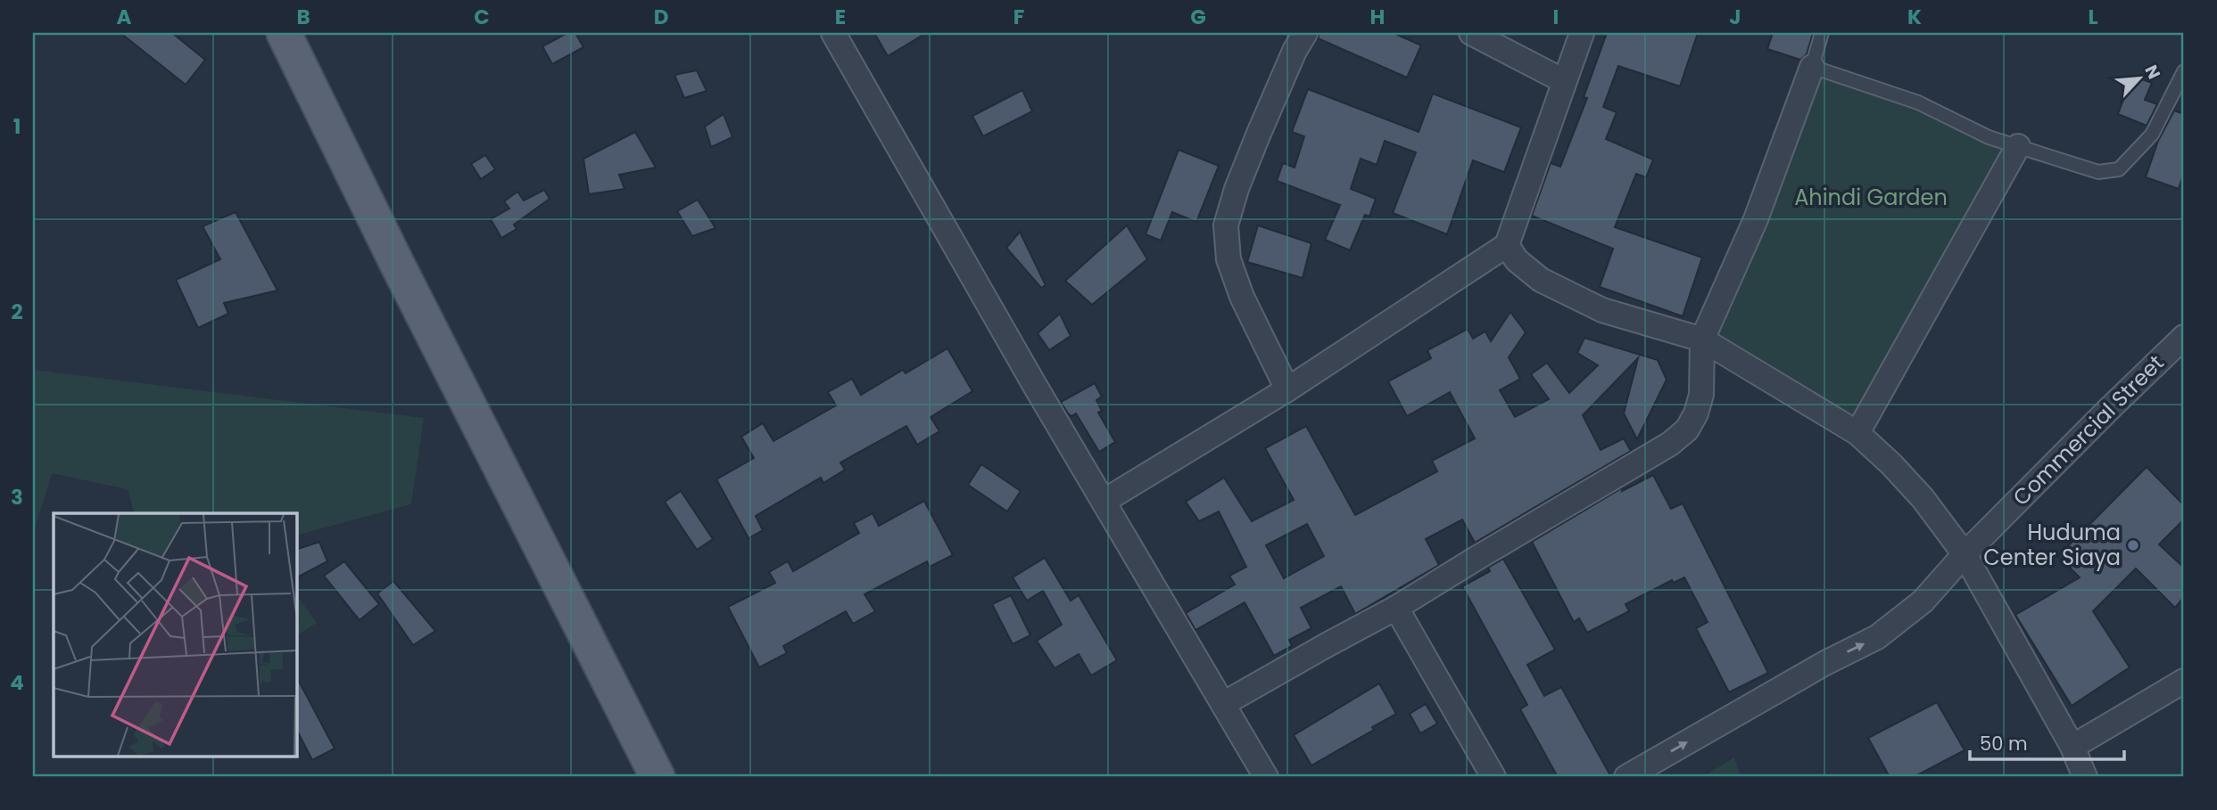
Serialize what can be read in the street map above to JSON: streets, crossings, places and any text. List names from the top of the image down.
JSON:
{
  "streets": {
    "street": ["Commercial Street"]
  },
  "one_way": ["Commercial Street"],
  "parks": ["Ahindi Garden"],
  "places": ["Huduma Center Siaya"],
  "scale_bar": "50 m",
  "north": "top right",
  "grid": {
    "columns": [
      "A",
      "B",
      "C",
      "D",
      "E",
      "F",
      "G",
      "H",
      "I",
      "J",
      "K",
      "L"
    ],
    "rows": [
      "1",
      "2",
      "3",
      "4"
    ]
  }
}
